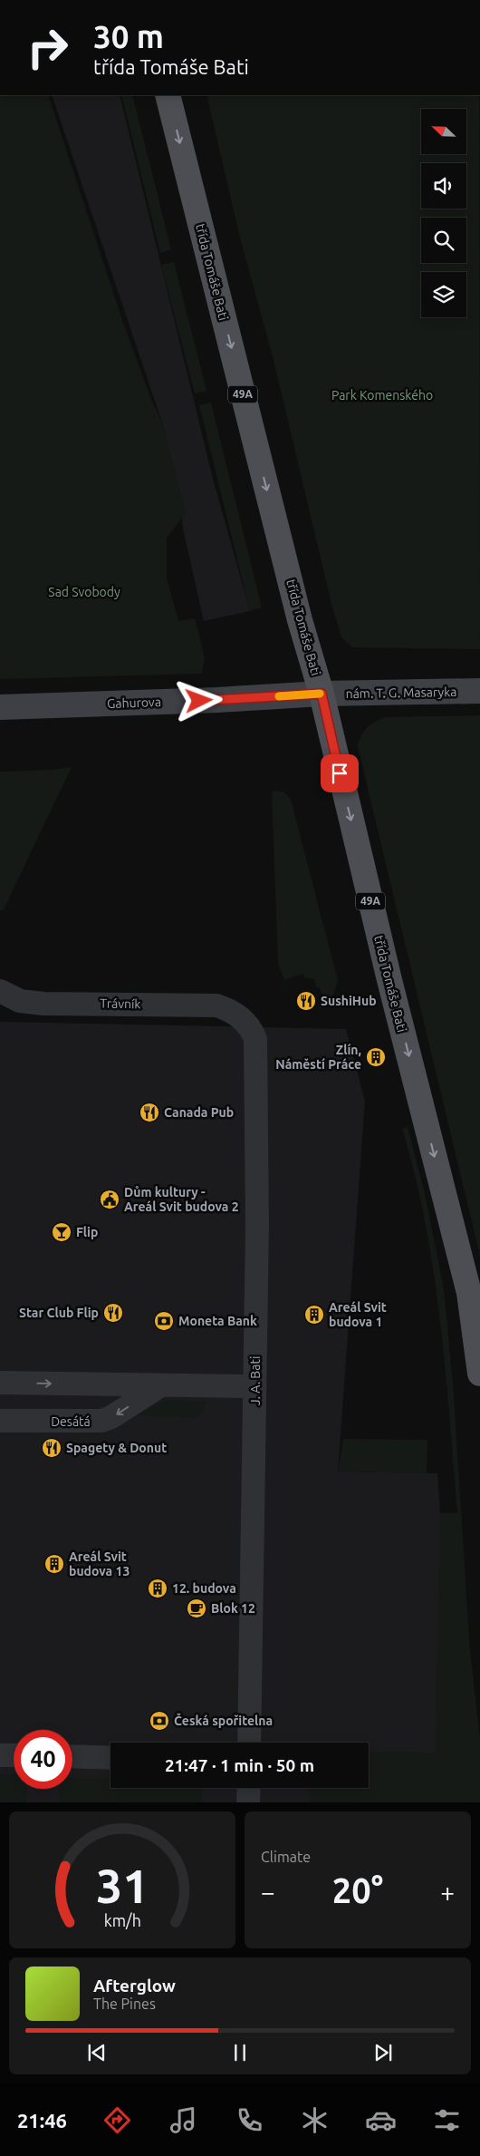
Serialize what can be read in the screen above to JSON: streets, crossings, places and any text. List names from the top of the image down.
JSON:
{
  "streets": {
    "main road": ["třída Tomáše Bati", "49A"],
    "street": [
      "nám. T. G. Masaryka",
      "Gahurova",
      "Trávník",
      "J. A. Bati",
      "Desátá"
    ]
  },
  "crossings": [
    ["třída Tomáše Bati", "nám. T. G. Masaryka"],
    ["třída Tomáše Bati", "Gahurova"],
    ["nám. T. G. Masaryka", "Gahurova"],
    ["Trávník", "J. A. Bati"]
  ],
  "one_way": ["třída Tomáše Bati"],
  "parks": ["Park Komenského", "Sad Svobody"],
  "places": {
    "restaurant": [
      "SushiHub",
      "Canada Pub",
      "Star Club Flip",
      "Spagety & Donut"
    ],
    "building": [
      "Zlín, Náměstí Práce",
      "Areál Svit budova 1",
      "Areál Svit budova 13",
      "12. budova"
    ],
    "public building": ["Dům kultury - Areál Svit budova 2"],
    "bar": ["Flip"],
    "bank": ["Moneta Bank", "Česká spořitelna"],
    "cafe": ["Blok 12"]
  },
  "north": "top left",
  "page": {
    "turn": ["30 m", "třída Tomáše Bati"],
    "limit": "40",
    "trip": "21:47 · 1 min · 50 m",
    "tile": "Climate",
    "heat": ["−", "20°", "+"],
    "song": ["Afterglow", "The Pines"],
    "tabs": "21:46",
    "gauge": ["31", "km/h"]
  }
}
